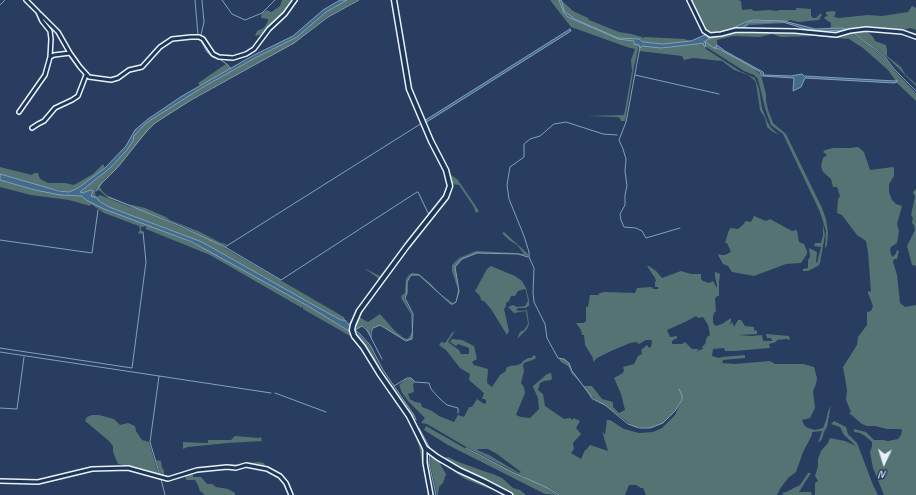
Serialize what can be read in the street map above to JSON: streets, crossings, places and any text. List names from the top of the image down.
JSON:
{
  "north": "bottom"
}
